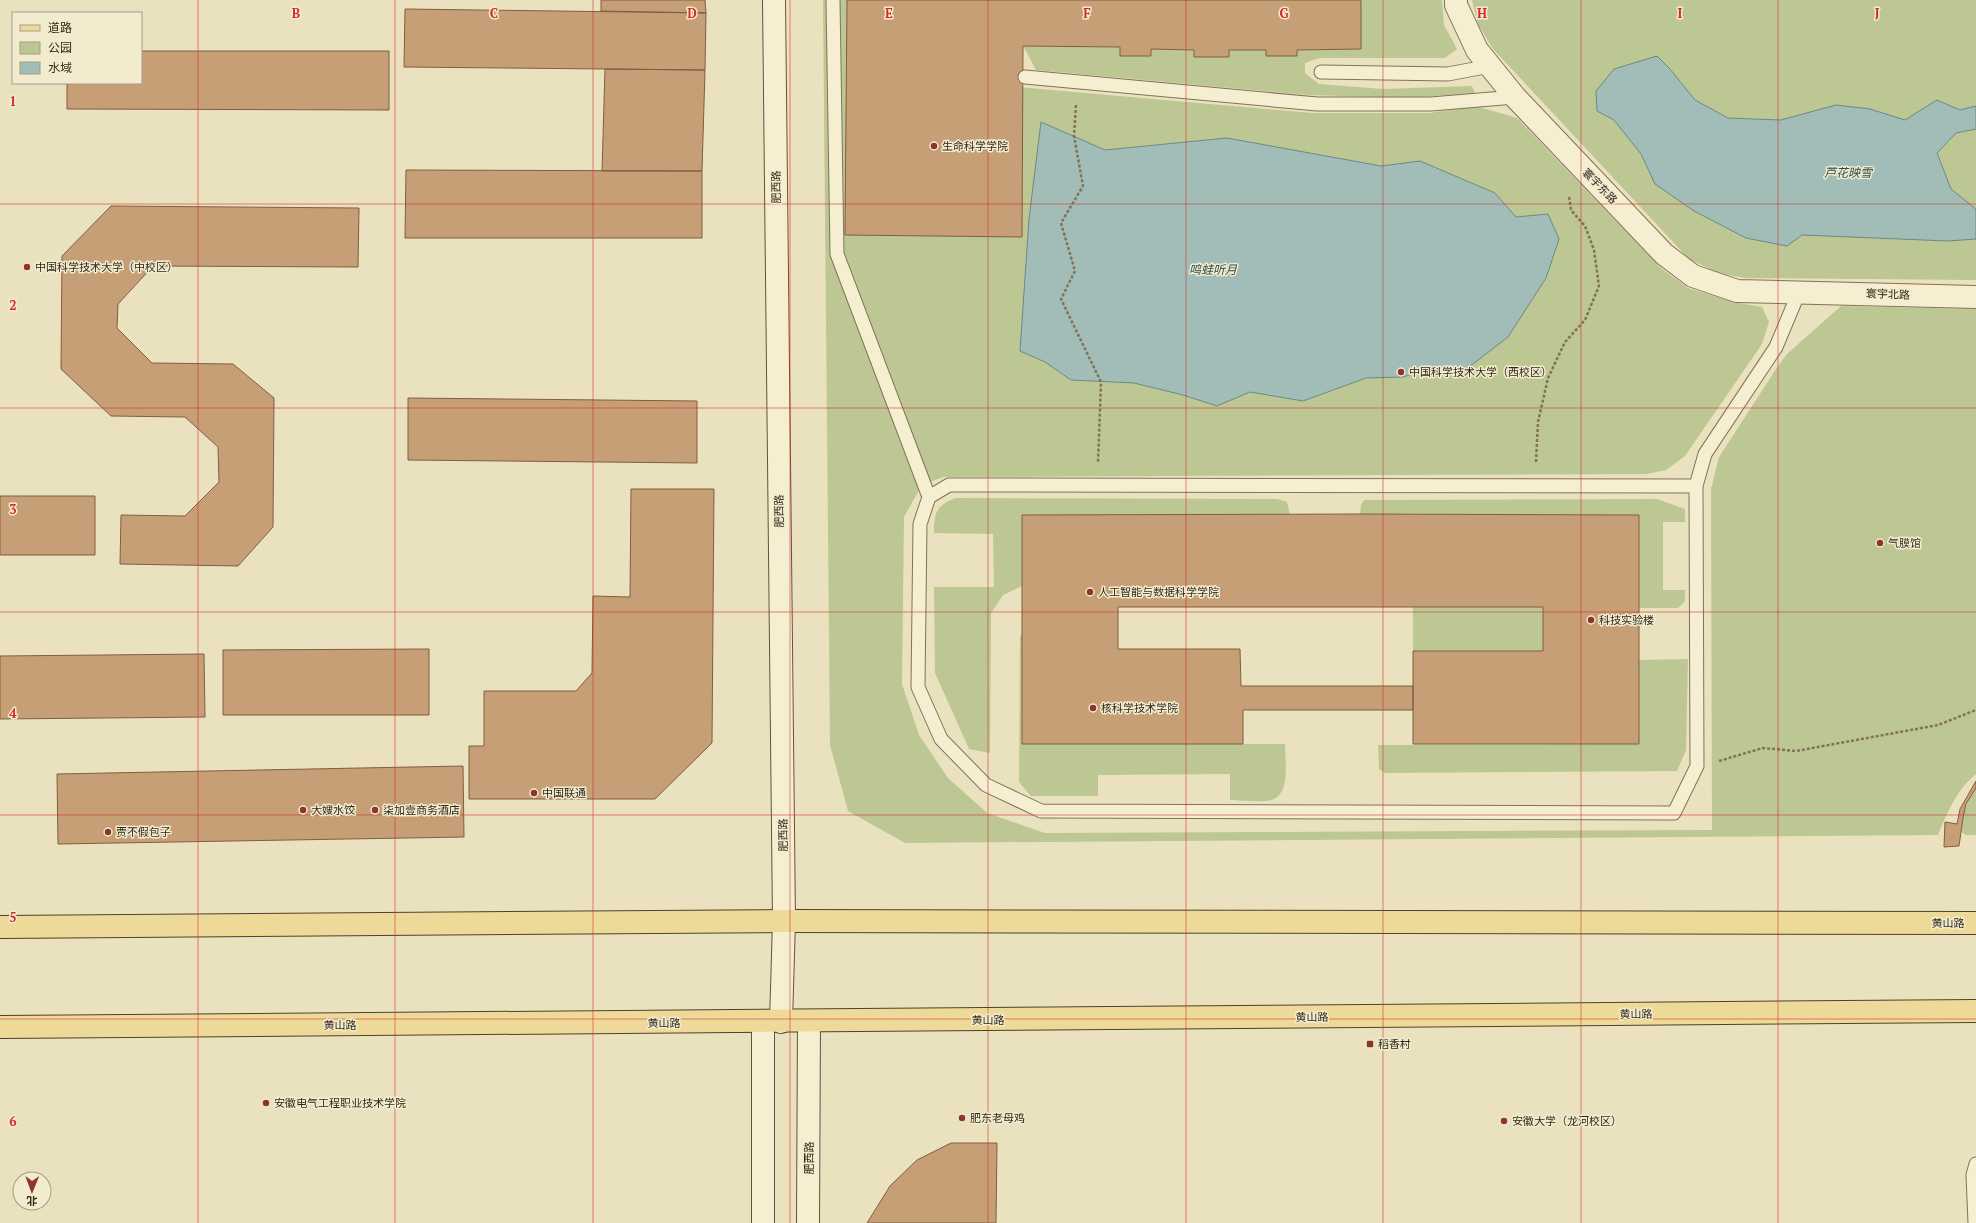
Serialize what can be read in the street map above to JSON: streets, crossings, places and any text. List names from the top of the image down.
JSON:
{
  "streets": {
    "main road": [
      "寰宇东路",
      "肥西路",
      "寰宇北路",
      "黄山路"
    ]
  },
  "crossings": [
    ["寰宇东路", "寰宇北路"],
    ["肥西路", "黄山路"]
  ],
  "water": ["芦花映雪", "鸣蛙听月"],
  "places": {
    "other": [
      "生命科学学院",
      "中国科学技术大学（中校区）",
      "中国科学技术大学（西校区）",
      "气膜馆",
      "人工智能与数据科学学院",
      "科技实验楼",
      "核科学技术学院",
      "中国联通",
      "大嫂水饺",
      "柒加壹商务酒店",
      "贾不假包子",
      "安徽电气工程职业技术学院",
      "肥东老母鸡",
      "安徽大学（龙河校区）"
    ],
    "transit": ["稻香村"]
  },
  "legend": ["道路", "公园", "水域"],
  "north": "bottom",
  "grid": {
    "columns": [
      "B",
      "C",
      "D",
      "E",
      "F",
      "G",
      "H",
      "I",
      "J"
    ],
    "rows": [
      "1",
      "2",
      "3",
      "4",
      "5",
      "6"
    ]
  }
}
